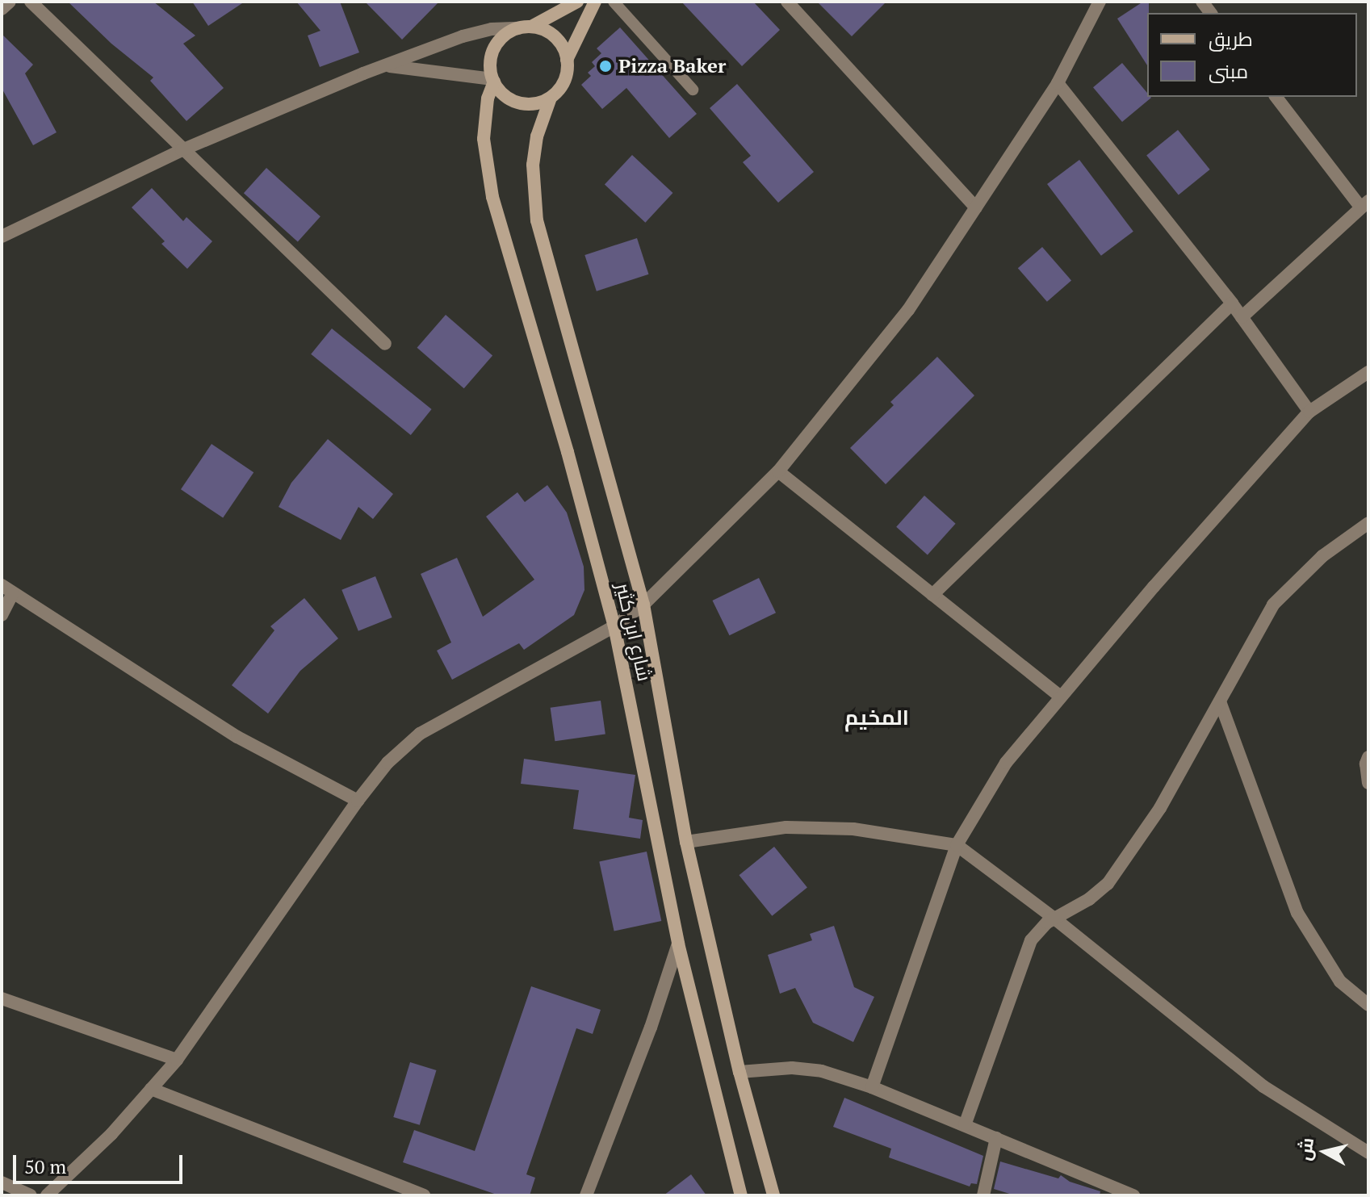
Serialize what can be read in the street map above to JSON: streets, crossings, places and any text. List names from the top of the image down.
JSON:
{
  "streets": {
    "street": ["شارع ابن كثير"]
  },
  "districts": ["المخيم"],
  "places": ["Pizza Baker"],
  "legend": ["طريق", "مبنى"],
  "scale_bar": "50 m",
  "north": "left"
}
